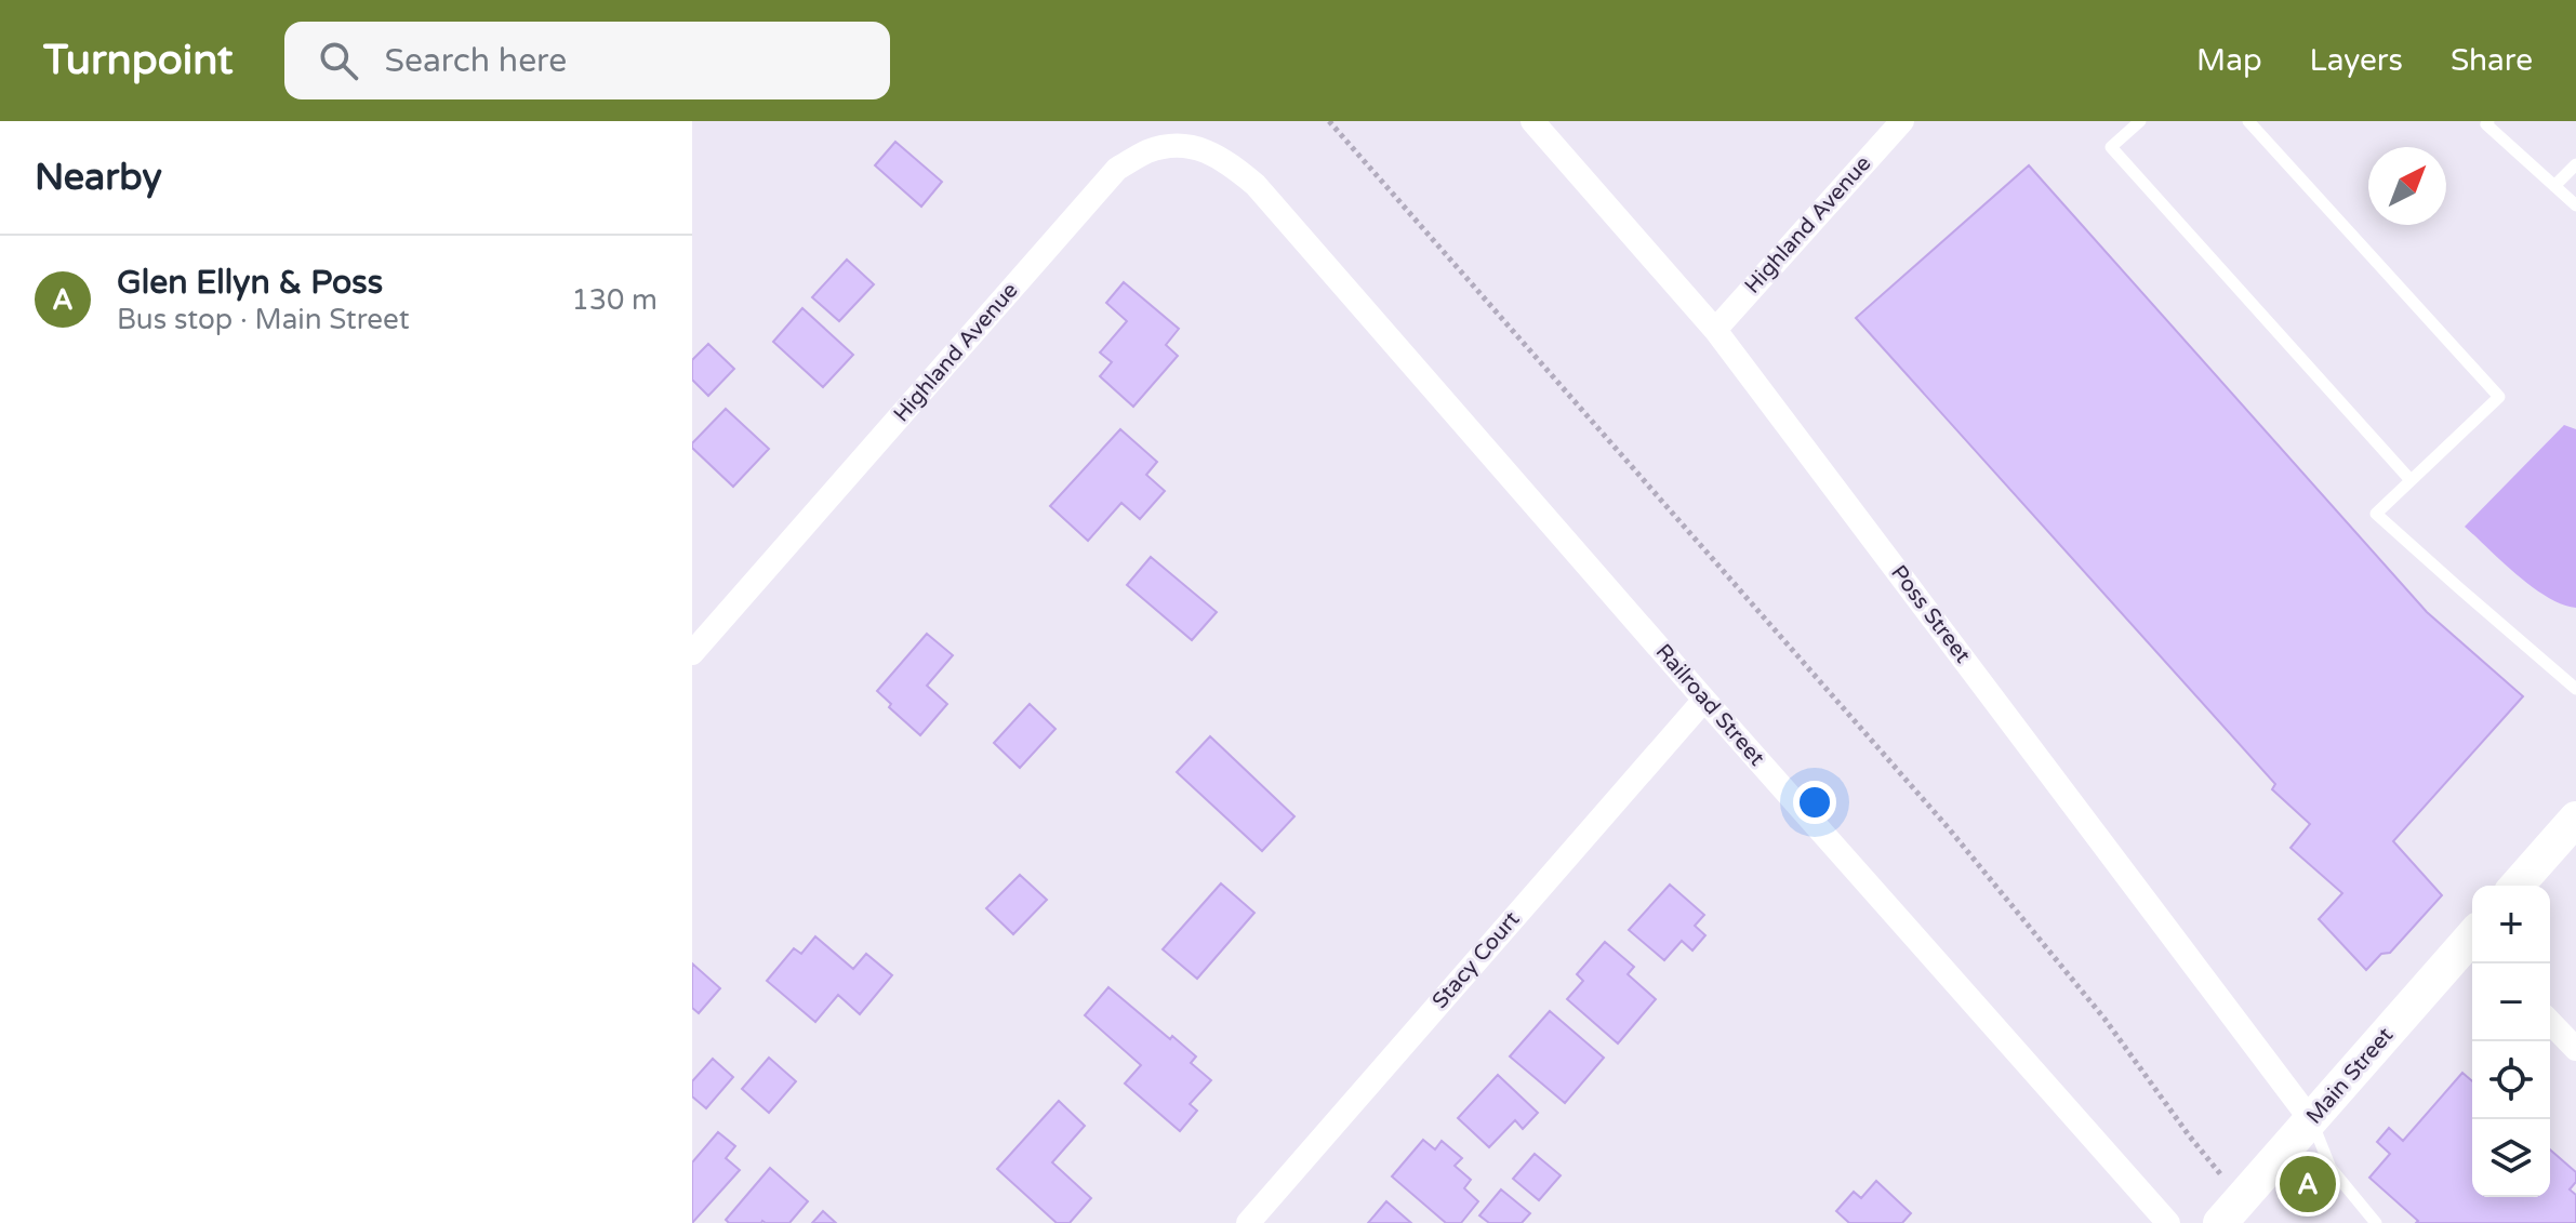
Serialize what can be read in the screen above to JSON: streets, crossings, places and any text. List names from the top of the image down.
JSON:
{
  "streets": {
    "street": [
      "Highland Avenue",
      "Poss Street",
      "Railroad Street",
      "Stacy Court",
      "Main Street"
    ]
  },
  "crossings": [
    ["Highland Avenue", "Poss Street"],
    ["Highland Avenue", "Railroad Street"],
    ["Poss Street", "Main Street"],
    ["Railroad Street", "Stacy Court"]
  ],
  "north": "top right",
  "page": {
    "header": "Turnpoint",
    "search": "Search here",
    "nav": ["Map", "Layers", "Share"],
    "heading": "Nearby",
    "list": [
      {
        "mark": "A",
        "name": "Glen Ellyn & Poss",
        "note": "Bus stop · Main Street",
        "value": "130 m"
      }
    ],
    "map_buttons": ["+", "−"],
    "pins": "A"
  }
}
